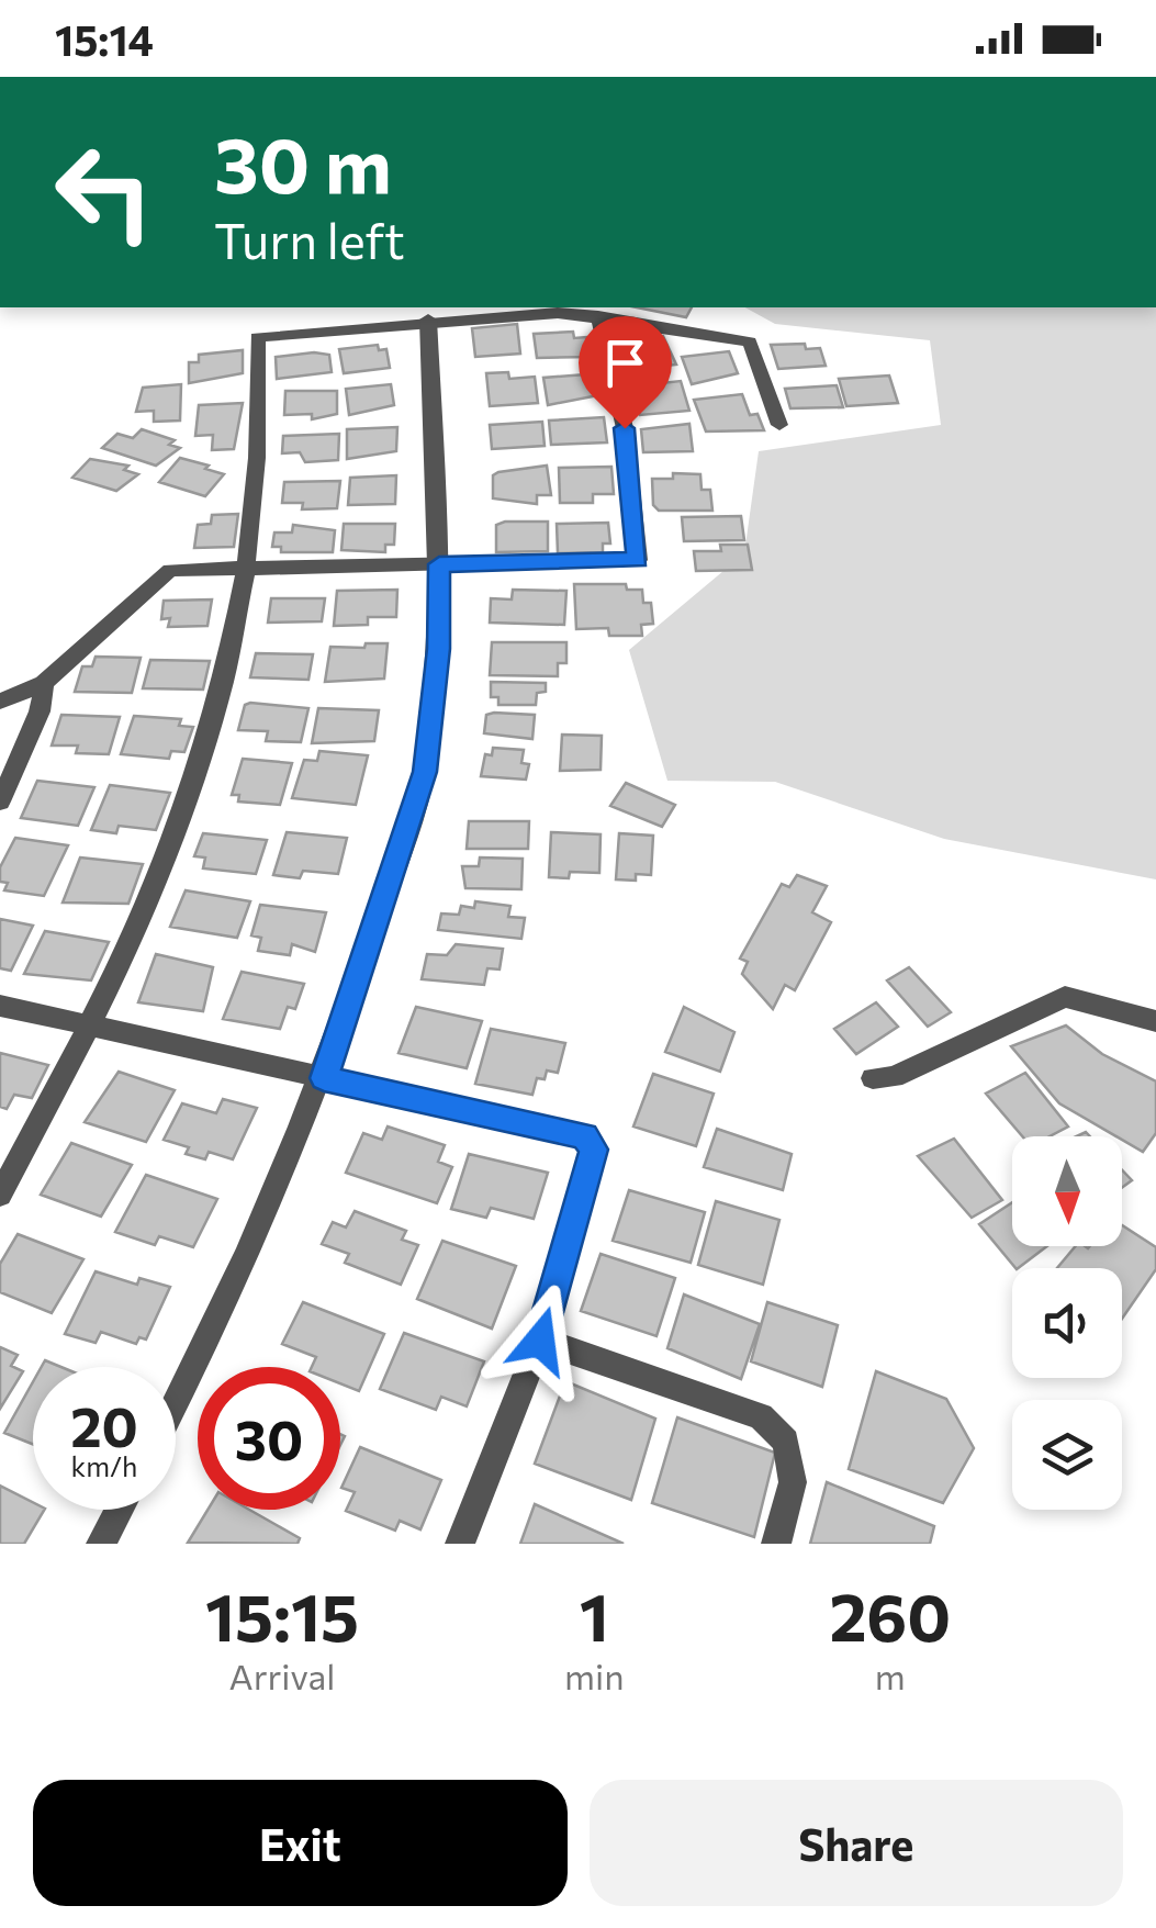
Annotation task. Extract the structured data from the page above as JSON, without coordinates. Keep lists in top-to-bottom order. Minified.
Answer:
{"north":"bottom","page":{"status":"15:14","turn":["30 m","Turn left"],"speed":"20 km/h","limit":"30","eta":["15:15","Arrival","1","min","260","m"],"buttons":["Exit","Share"]}}
